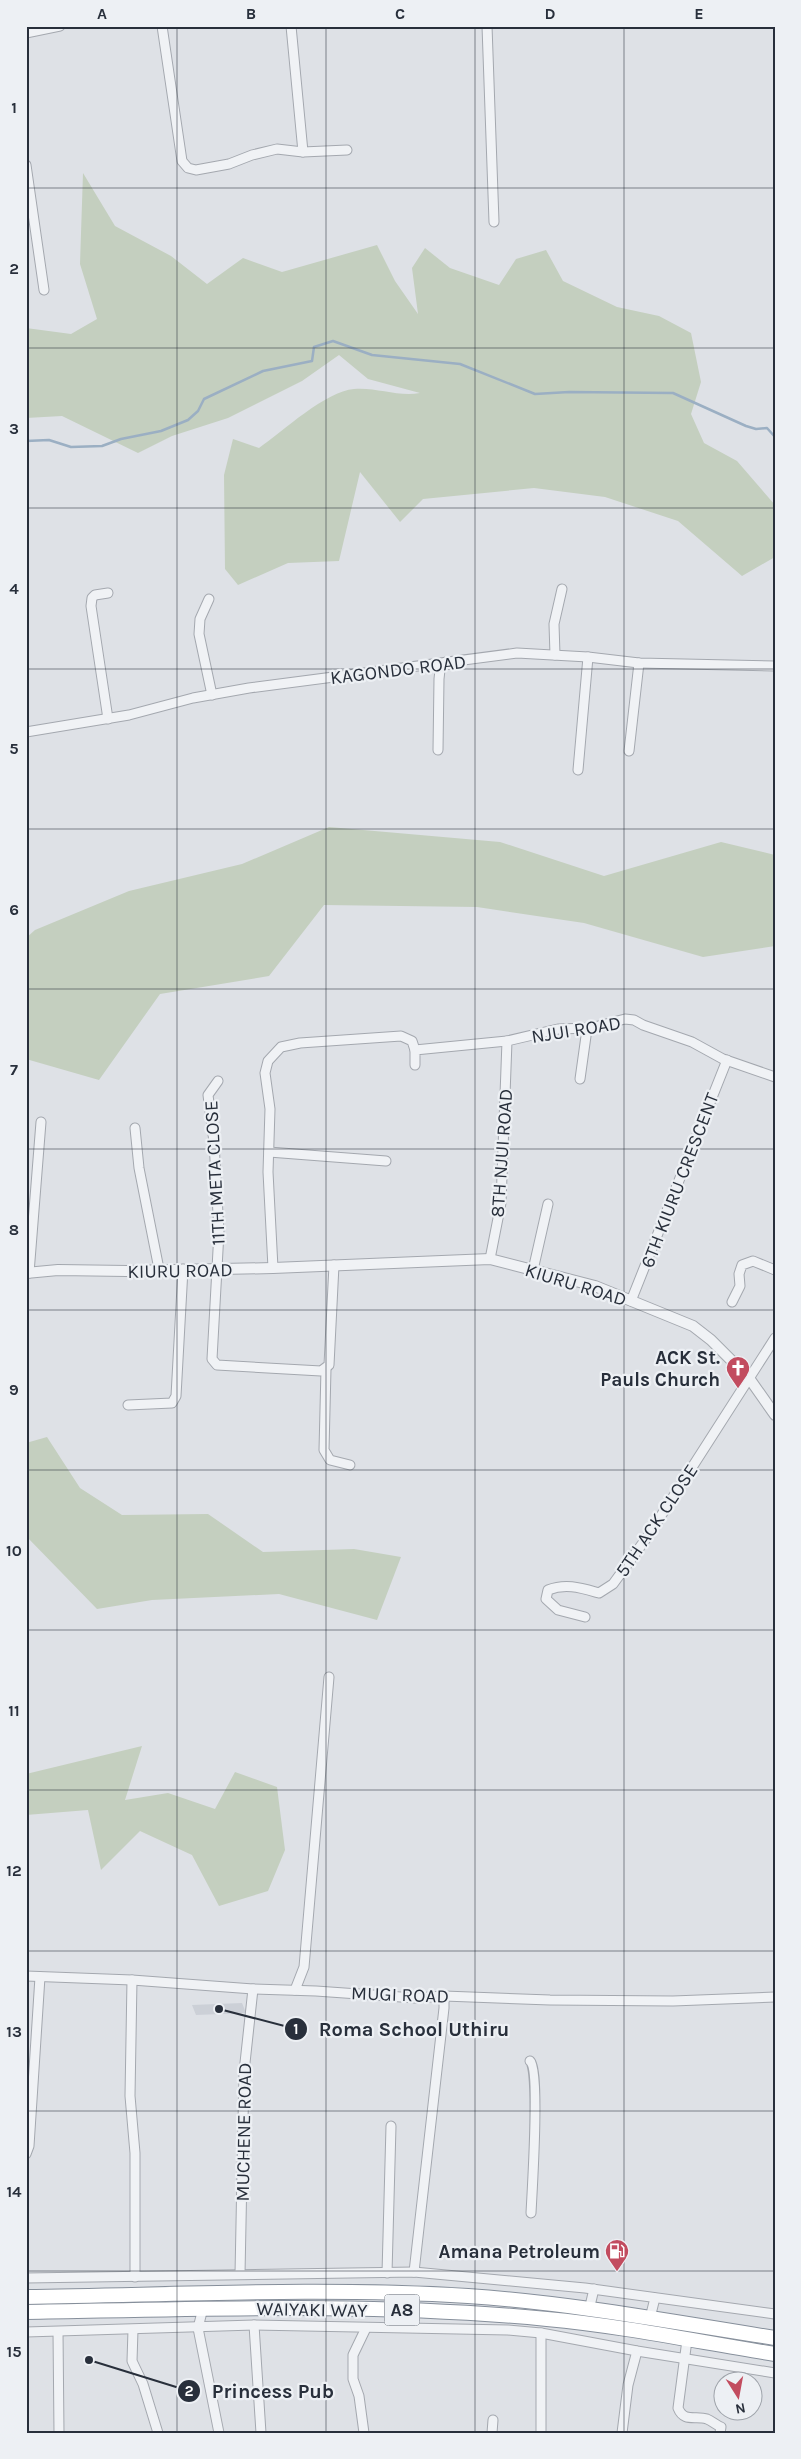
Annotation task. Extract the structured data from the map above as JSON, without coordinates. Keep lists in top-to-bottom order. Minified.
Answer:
{"streets":{"highway":["WAIYAKI WAY","A8"],"street":["KAGONDO ROAD","NJUI ROAD","8TH NJUI ROAD","11TH META CLOSE","6TH KIURU CRESCENT","KIURU ROAD","5TH ACK CLOSE","MUGI ROAD","MUCHENE ROAD"]},"crossings":[["NJUI ROAD","8TH NJUI ROAD"],["NJUI ROAD","6TH KIURU CRESCENT"],["8TH NJUI ROAD","KIURU ROAD"],["11TH META CLOSE","KIURU ROAD"],["6TH KIURU CRESCENT","KIURU ROAD"],["KIURU ROAD","5TH ACK CLOSE"],["MUGI ROAD","MUCHENE ROAD"]],"places":{"church":["ACK St. Pauls Church"],"other":["Roma School Uthiru","Princess Pub"],"fuel station":["Amana Petroleum"]},"north":"bottom","grid":{"columns":["A","B","C","D","E"],"rows":["1","2","3","4","5","6","7","8","9","10","11","12","13","14","15"]}}
